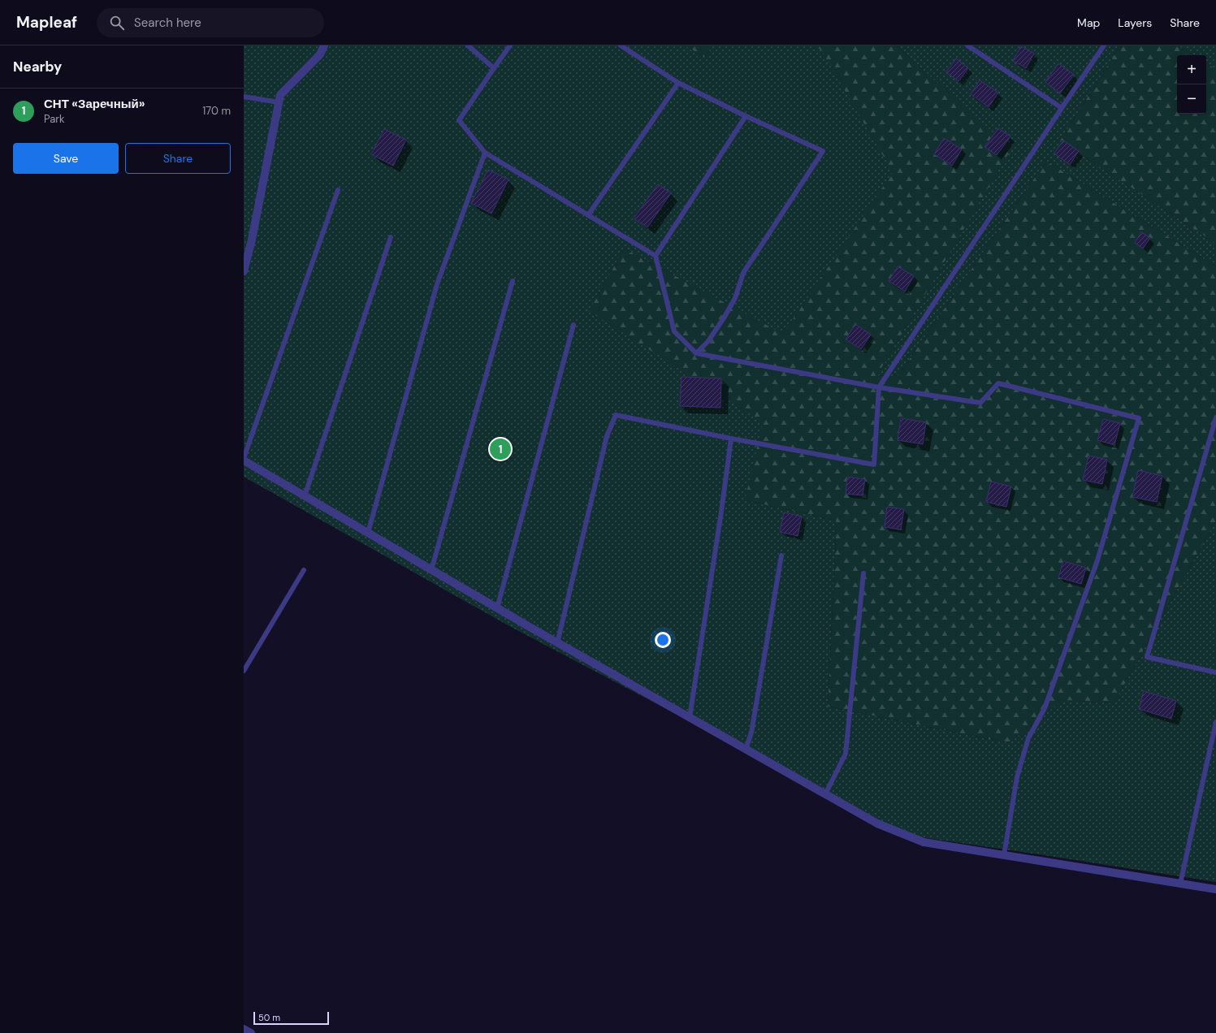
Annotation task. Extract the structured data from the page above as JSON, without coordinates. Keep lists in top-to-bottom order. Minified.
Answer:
{"scale_bar":"50 m","page":{"header":"Mapleaf","search":"Search here","nav":["Map","Layers","Share"],"heading":"Nearby","map_buttons":["+","−"],"list":[{"mark":"1","name":"СНТ «Заречный»","note":"Park","value":"170 m"}],"buttons":["Save","Share"],"pins":"1","scale":"50 m"}}
